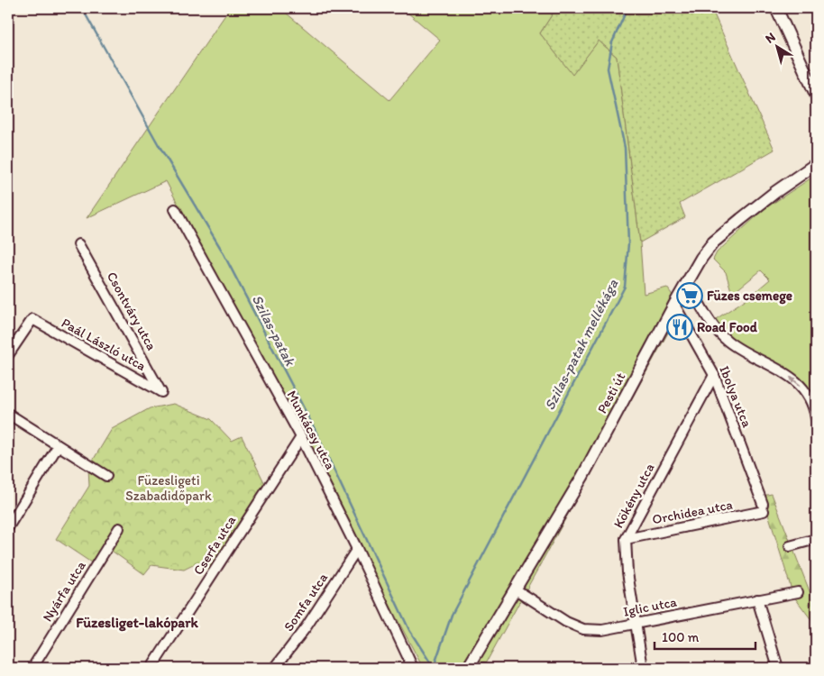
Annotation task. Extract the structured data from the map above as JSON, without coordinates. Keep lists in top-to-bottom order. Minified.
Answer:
{"streets":{"main road":["Pesti út"],"street":["Csontváry utca","Paál László utca","Ibolya utca","Munkácsy utca","Kökény utca","Orchidea utca","Cserfa utca","Nyárfa utca","Somfa utca","Iglic utca"]},"crossings":[["Csontváry utca","Paál László utca"],["Pesti út","Ibolya utca"],["Pesti út","Iglic utca"],["Ibolya utca","Kökény utca"],["Ibolya utca","Orchidea utca"],["Munkácsy utca","Cserfa utca"],["Munkácsy utca","Somfa utca"],["Kökény utca","Orchidea utca"],["Kökény utca","Iglic utca"]],"districts":["Füzesliget-lakópark"],"water":["Szilas-patak","Szilas-patak mellékága"],"parks":["Füzesligeti Szabadidőpark"],"places":{"supermarket":["Füzes csemege"],"restaurant":["Road Food"]},"scale_bar":"100 m","north":"top left"}
